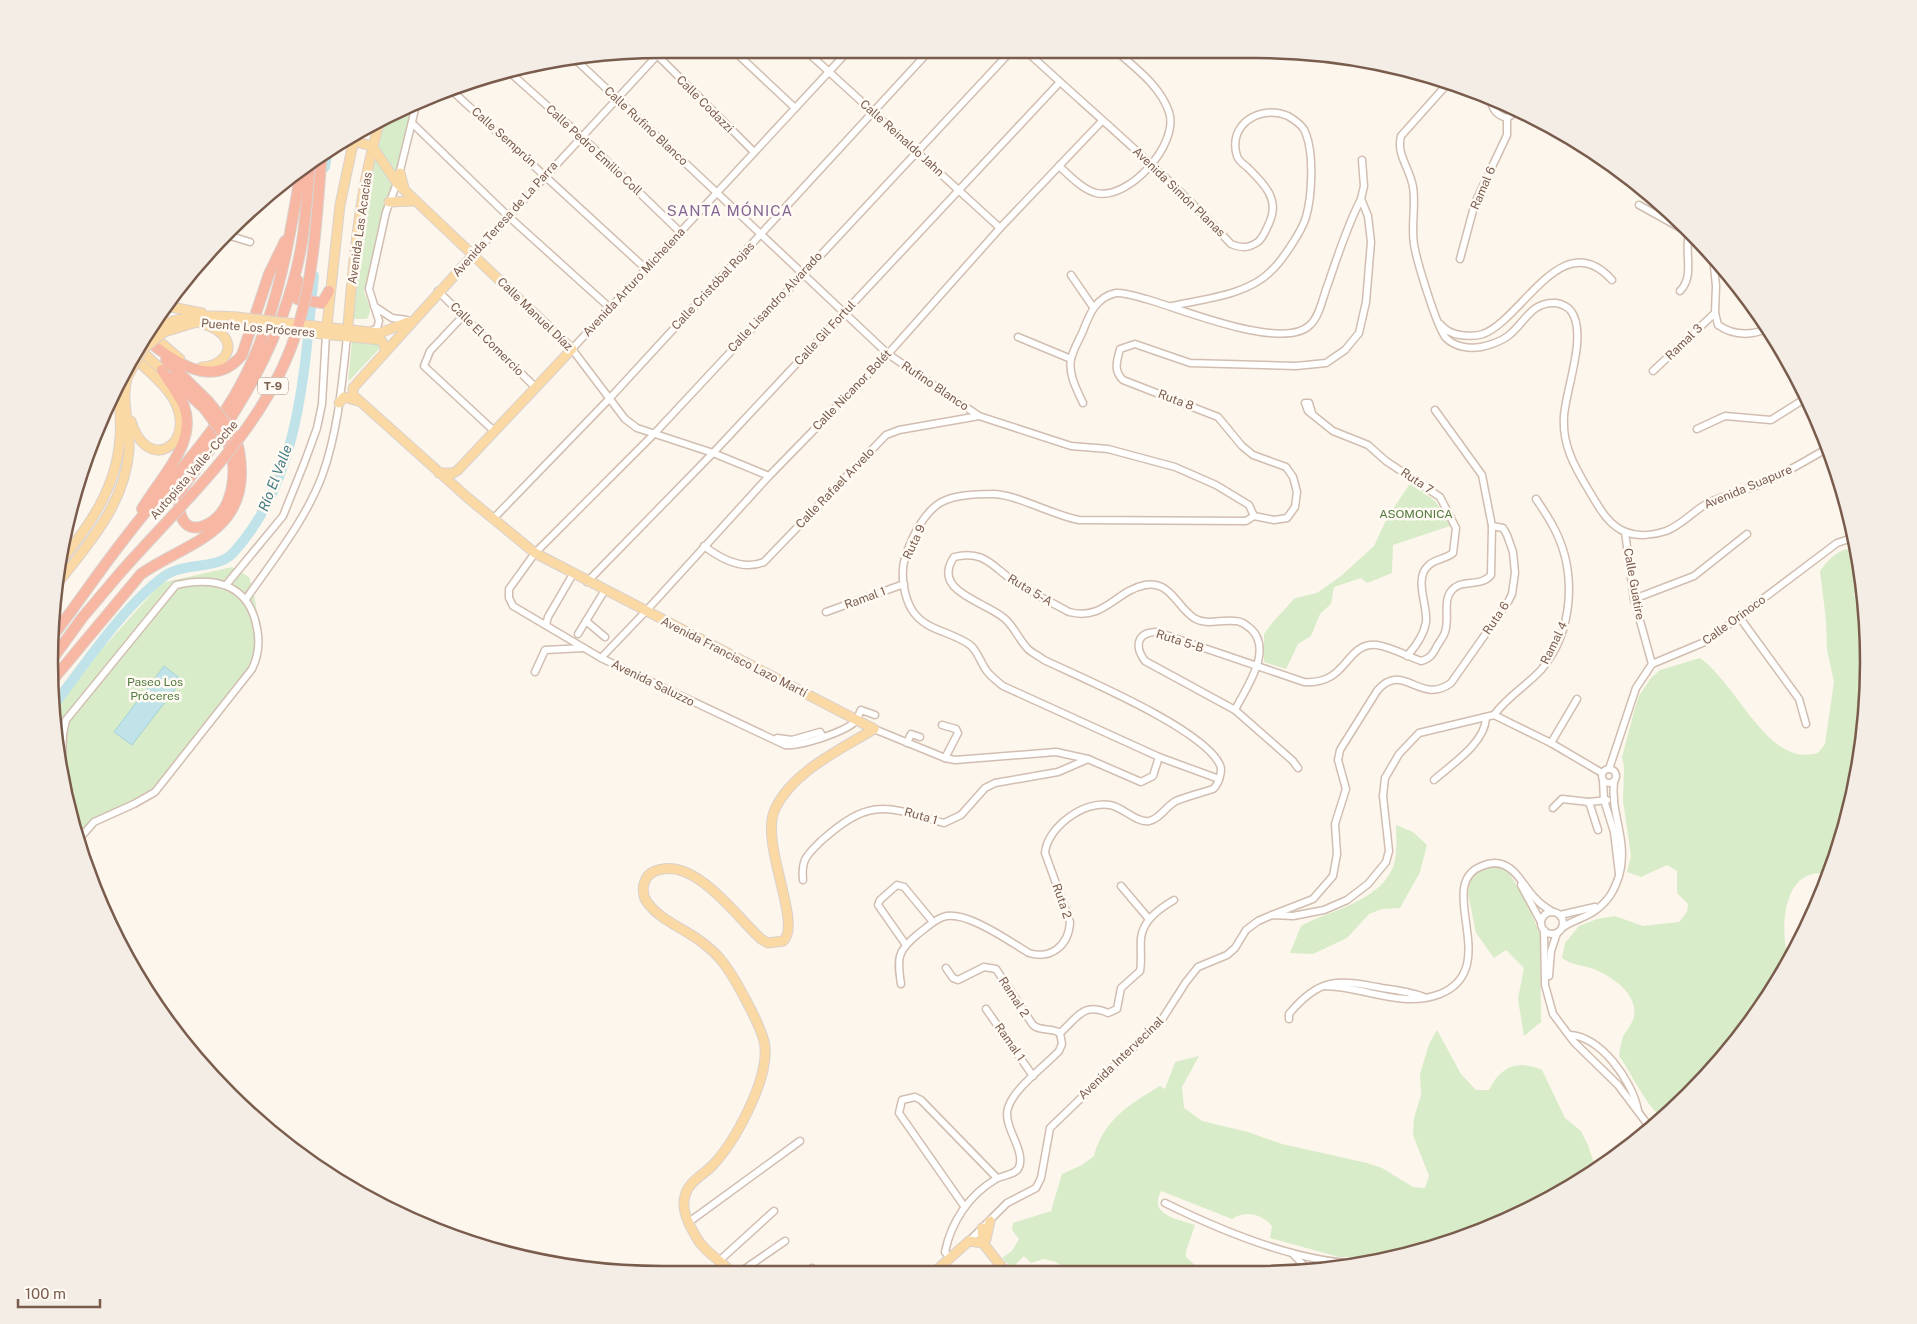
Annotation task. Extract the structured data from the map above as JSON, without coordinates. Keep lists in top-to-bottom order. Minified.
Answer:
{"streets":{"highway":["T-9","Autopista Valle - Coche"],"main road":["Avenida Teresa de La Parra","Avenida Las Acacias","Avenida Arturo Michelena","Calle Manuel Díaz","Puente Los Próceres","Avenida Francisco Lazo Martí","Avenida Intervecinal"],"street":["Calle Codazzi","Calle Rufino Blanco","Calle Semprún","Calle Reinaldo Jahn","Calle Pedro Emilio Coll","Ramal 6","Avenida Simón Planas","Calle Cristóbal Rojas","Calle Lisandro Alvarado","Calle Gil Fortul","Calle El Comercio","Ramal 3","Rufino Blanco","Calle Nicanor Bolét","Ruta 8","Ruta 7","Avenida Suapure","Calle Rafael Arvelo","Ruta 9","Calle Guatire","Ruta 5-A","Ramal 1","Ruta 6","Calle Orinoco","Ruta 5-B","Ramal 4","Avenida Saluzzo","Ruta 1","Ruta 2","Ramal 2"]},"crossings":[["Calle Codazzi","Avenida Arturo Michelena"],["Calle Rufino Blanco","Avenida Teresa de La Parra"],["Calle Rufino Blanco","Avenida Arturo Michelena"],["Calle Rufino Blanco","Rufino Blanco"],["Calle Semprún","Avenida Teresa de La Parra"],["Calle Semprún","Avenida Arturo Michelena"],["Calle Reinaldo Jahn","Avenida Arturo Michelena"],["Calle Reinaldo Jahn","Calle Cristóbal Rojas"],["Calle Reinaldo Jahn","Calle Lisandro Alvarado"],["Calle Reinaldo Jahn","Calle Gil Fortul"],["Calle Reinaldo Jahn","Calle Nicanor Bolét"],["Calle Pedro Emilio Coll","Avenida Teresa de La Parra"],["Calle Pedro Emilio Coll","Avenida Arturo Michelena"],["Avenida Simón Planas","Calle Gil Fortul"],["Avenida Simón Planas","Calle Nicanor Bolét"],["Avenida Teresa de La Parra","Calle Manuel Díaz"],["Avenida Teresa de La Parra","Calle El Comercio"],["Avenida Teresa de La Parra","Avenida Francisco Lazo Martí"],["Avenida Las Acacias","Calle Manuel Díaz"],["Avenida Las Acacias","Puente Los Próceres"],["Avenida Arturo Michelena","Calle Manuel Díaz"],["Avenida Arturo Michelena","Calle El Comercio"],["Avenida Arturo Michelena","Rufino Blanco"],["Calle Cristóbal Rojas","Calle Manuel Díaz"],["Calle Cristóbal Rojas","Rufino Blanco"],["Calle Cristóbal Rojas","Avenida Francisco Lazo Martí"],["Calle Lisandro Alvarado","Calle Manuel Díaz"],["Calle Lisandro Alvarado","Rufino Blanco"],["Calle Lisandro Alvarado","Avenida Francisco Lazo Martí"],["Calle Lisandro Alvarado","Avenida Saluzzo"],["Calle Manuel Díaz","Calle Gil Fortul"],["Calle Manuel Díaz","Calle Nicanor Bolét"],["Calle Gil Fortul","Rufino Blanco"],["Calle Gil Fortul","Avenida Francisco Lazo Martí"],["T-9","Autopista Valle - Coche"],["Rufino Blanco","Calle Nicanor Bolét"],["Rufino Blanco","Calle Rafael Arvelo"],["Calle Nicanor Bolét","Calle Rafael Arvelo"],["Calle Nicanor Bolét","Avenida Francisco Lazo Martí"],["Calle Nicanor Bolét","Avenida Saluzzo"],["Ruta 8","Ruta 9"],["Avenida Suapure","Calle Guatire"],["Ruta 9","Ruta 5-A"],["Ruta 9","Ramal 1"],["Ruta 9","Avenida Francisco Lazo Martí"],["Ruta 9","Ruta 2"],["Calle Guatire","Calle Orinoco"],["Ruta 5-A","Ruta 5-B"],["Ruta 5-A","Ruta 2"],["Ruta 6","Avenida Intervecinal"],["Avenida Francisco Lazo Martí","Avenida Saluzzo"],["Avenida Francisco Lazo Martí","Ruta 1"]],"districts":["SANTA MÓNICA"],"water":["Río El Valle"],"parks":["ASOMONICA","Paseo Los Próceres"],"scale_bar":"100 m"}
